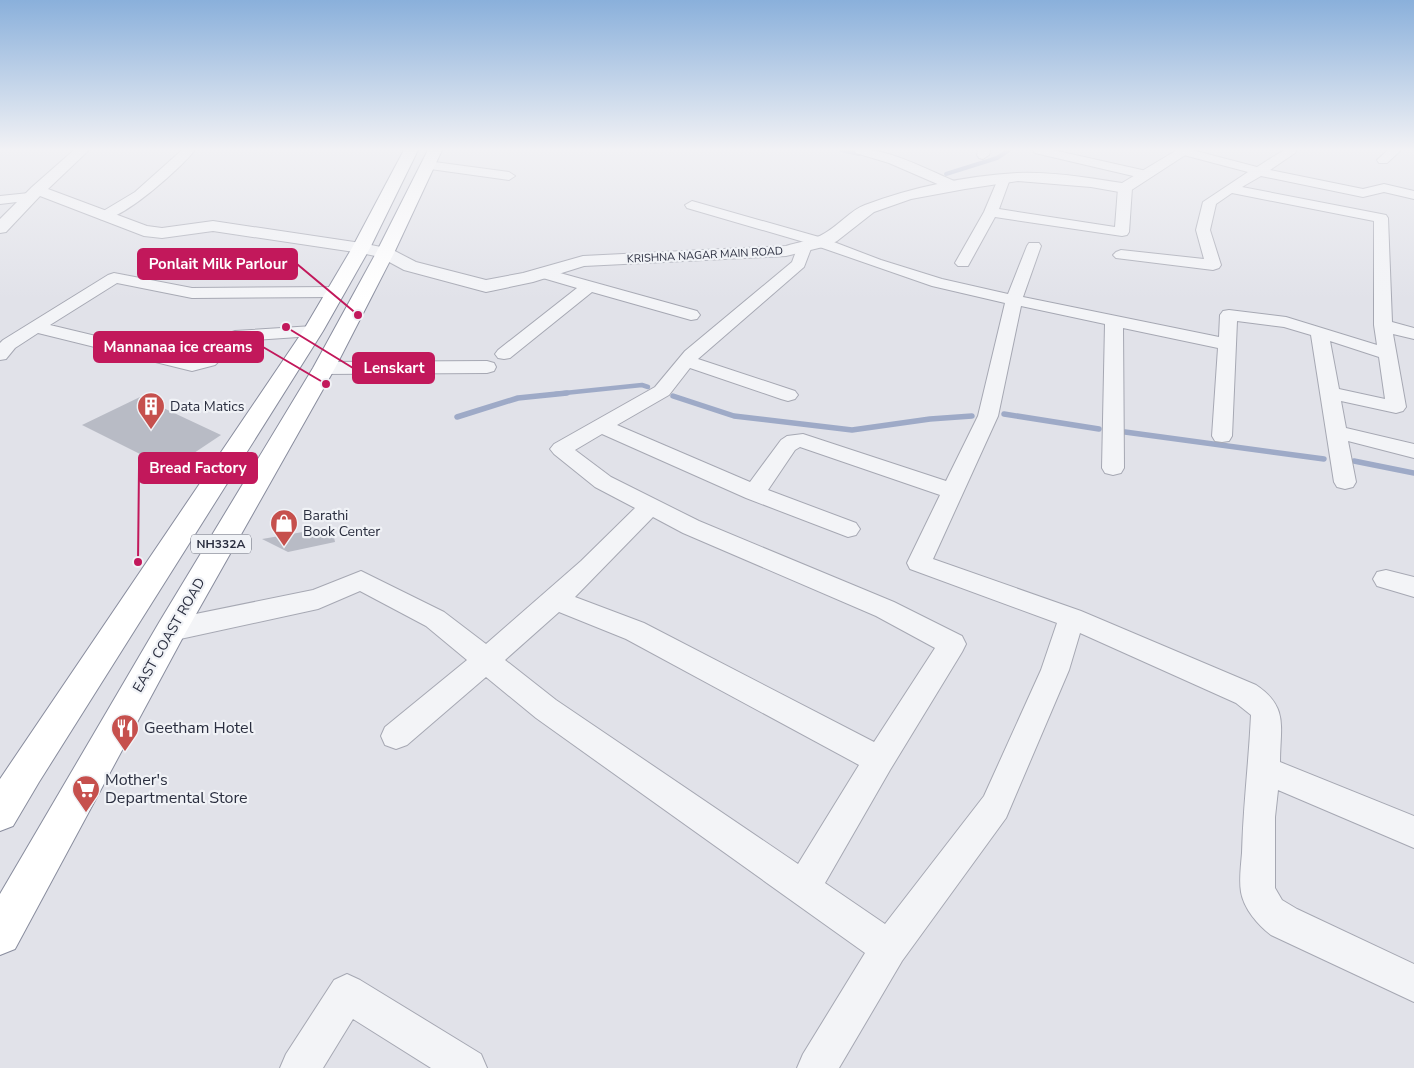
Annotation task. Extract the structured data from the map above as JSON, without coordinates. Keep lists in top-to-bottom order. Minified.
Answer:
{"streets":{"highway":["NH332A","EAST COAST ROAD"],"street":["KRISHNA NAGAR MAIN ROAD"]},"crossings":[["KRISHNA NAGAR MAIN ROAD","EAST COAST ROAD"]],"places":{"other":["Ponlait Milk Parlour","Lenskart","Mannanaa ice creams","Bread Factory"],"building":["Data Matics"],"shop":["Barathi Book Center"],"restaurant":["Geetham Hotel"],"supermarket":["Mother's Departmental Store"]}}
